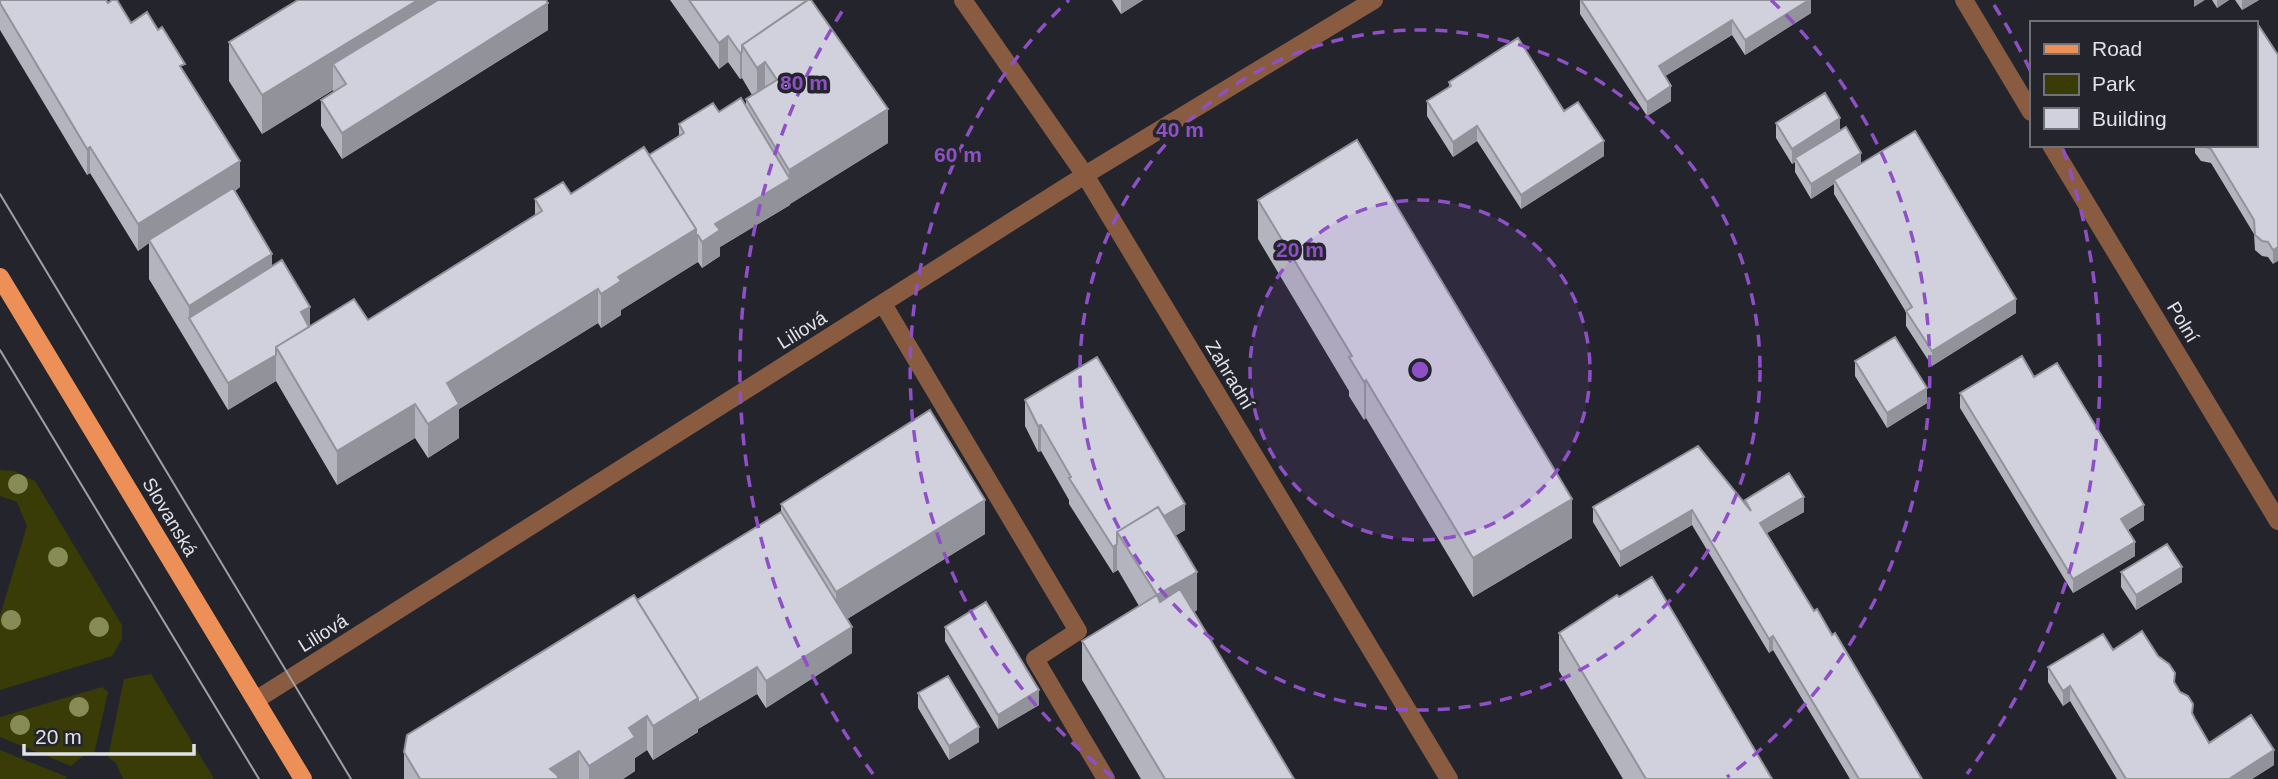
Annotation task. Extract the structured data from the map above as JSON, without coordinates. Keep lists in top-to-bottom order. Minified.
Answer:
{"streets":{"main road":["Slovanská"],"street":["Polní","Liliová","Zahradní"]},"crossings":[["Liliová","Zahradní"],["Liliová","Slovanská"]],"legend":["Road","Park","Building"],"scale_bar":"20 m","rings":["80 m","40 m","60 m","20 m"]}
